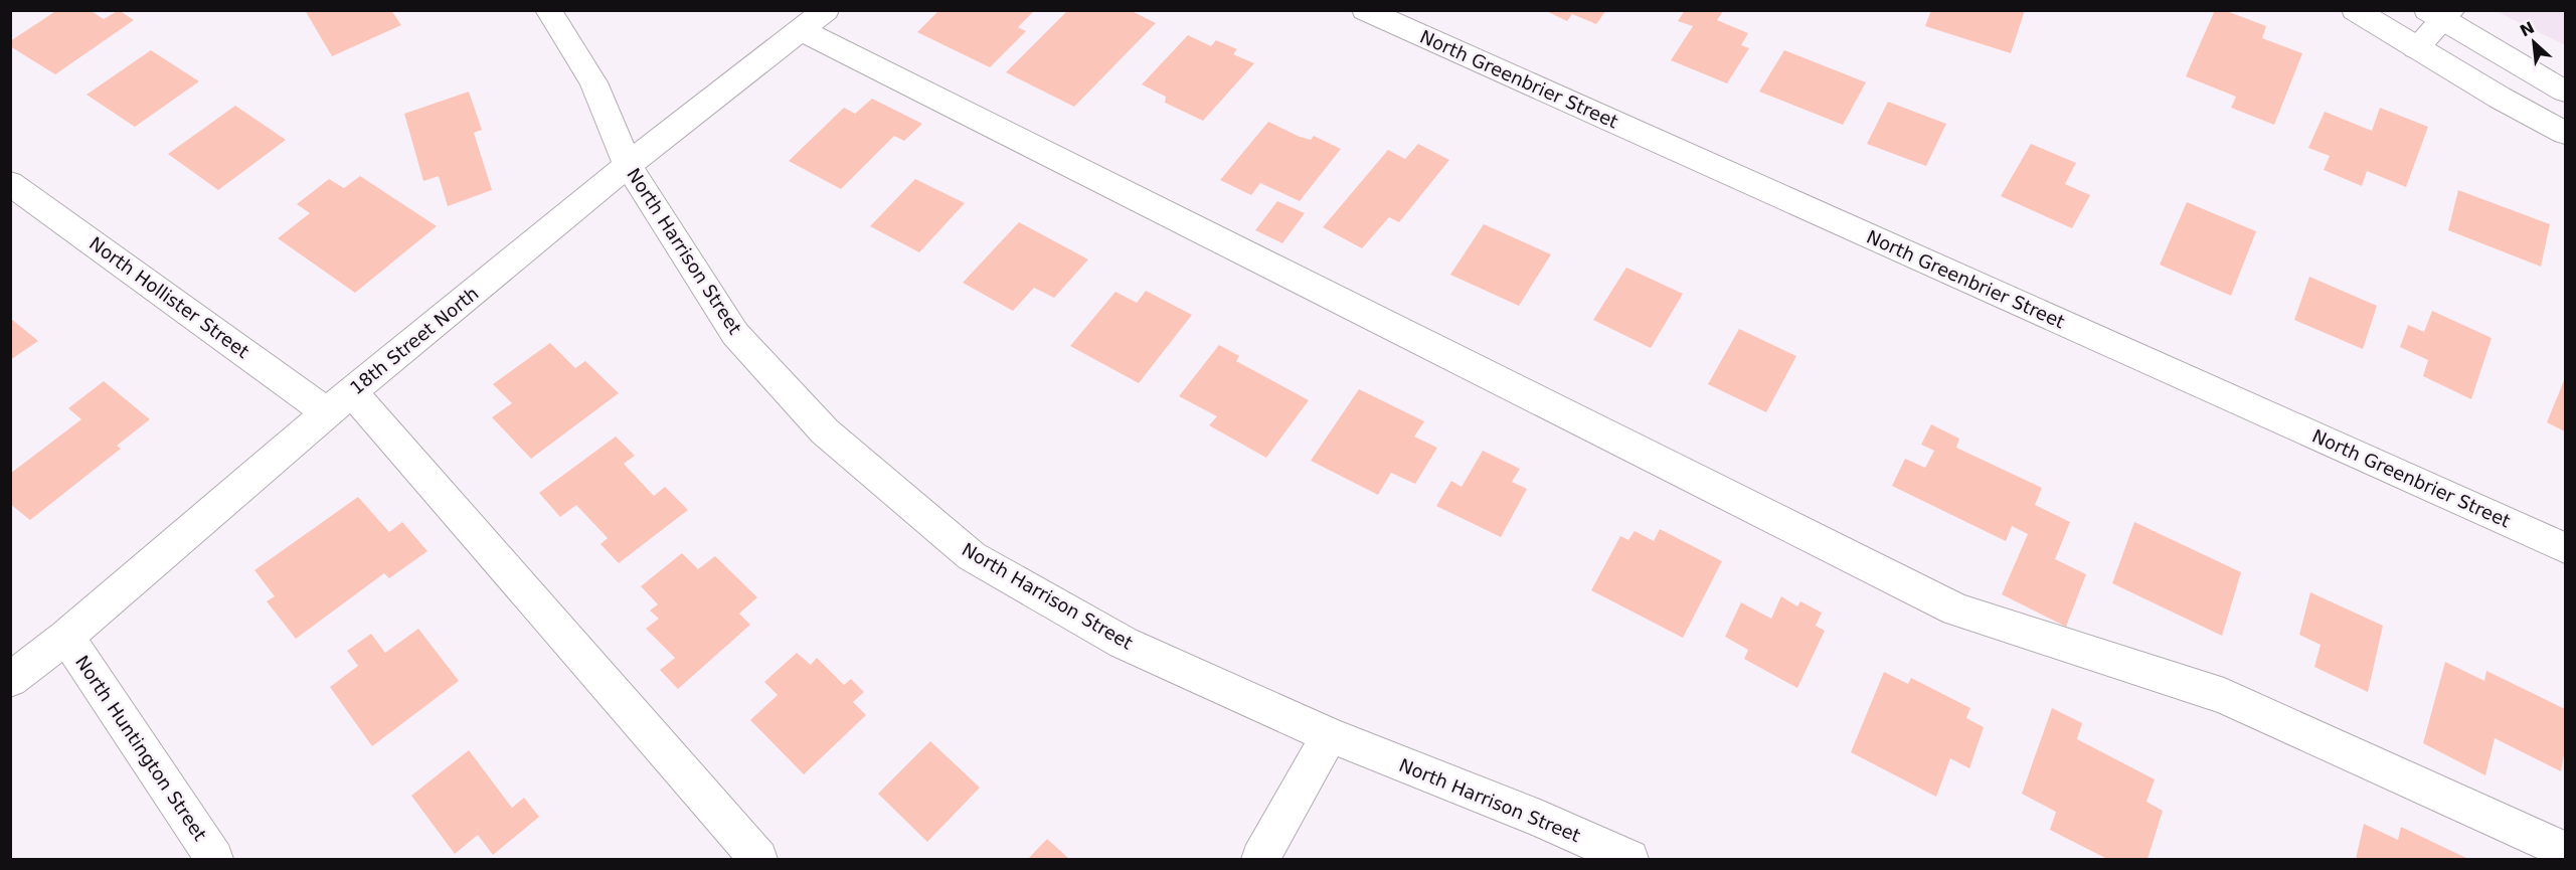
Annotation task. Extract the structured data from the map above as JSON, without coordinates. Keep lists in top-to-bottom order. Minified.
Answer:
{"streets":{"street":["North Greenbrier Street","North Harrison Street","North Hollister Street","18th Street North","North Huntington Street"]},"crossings":[["North Harrison Street","18th Street North"],["North Hollister Street","18th Street North"],["18th Street North","North Huntington Street"]],"north":"top left"}
